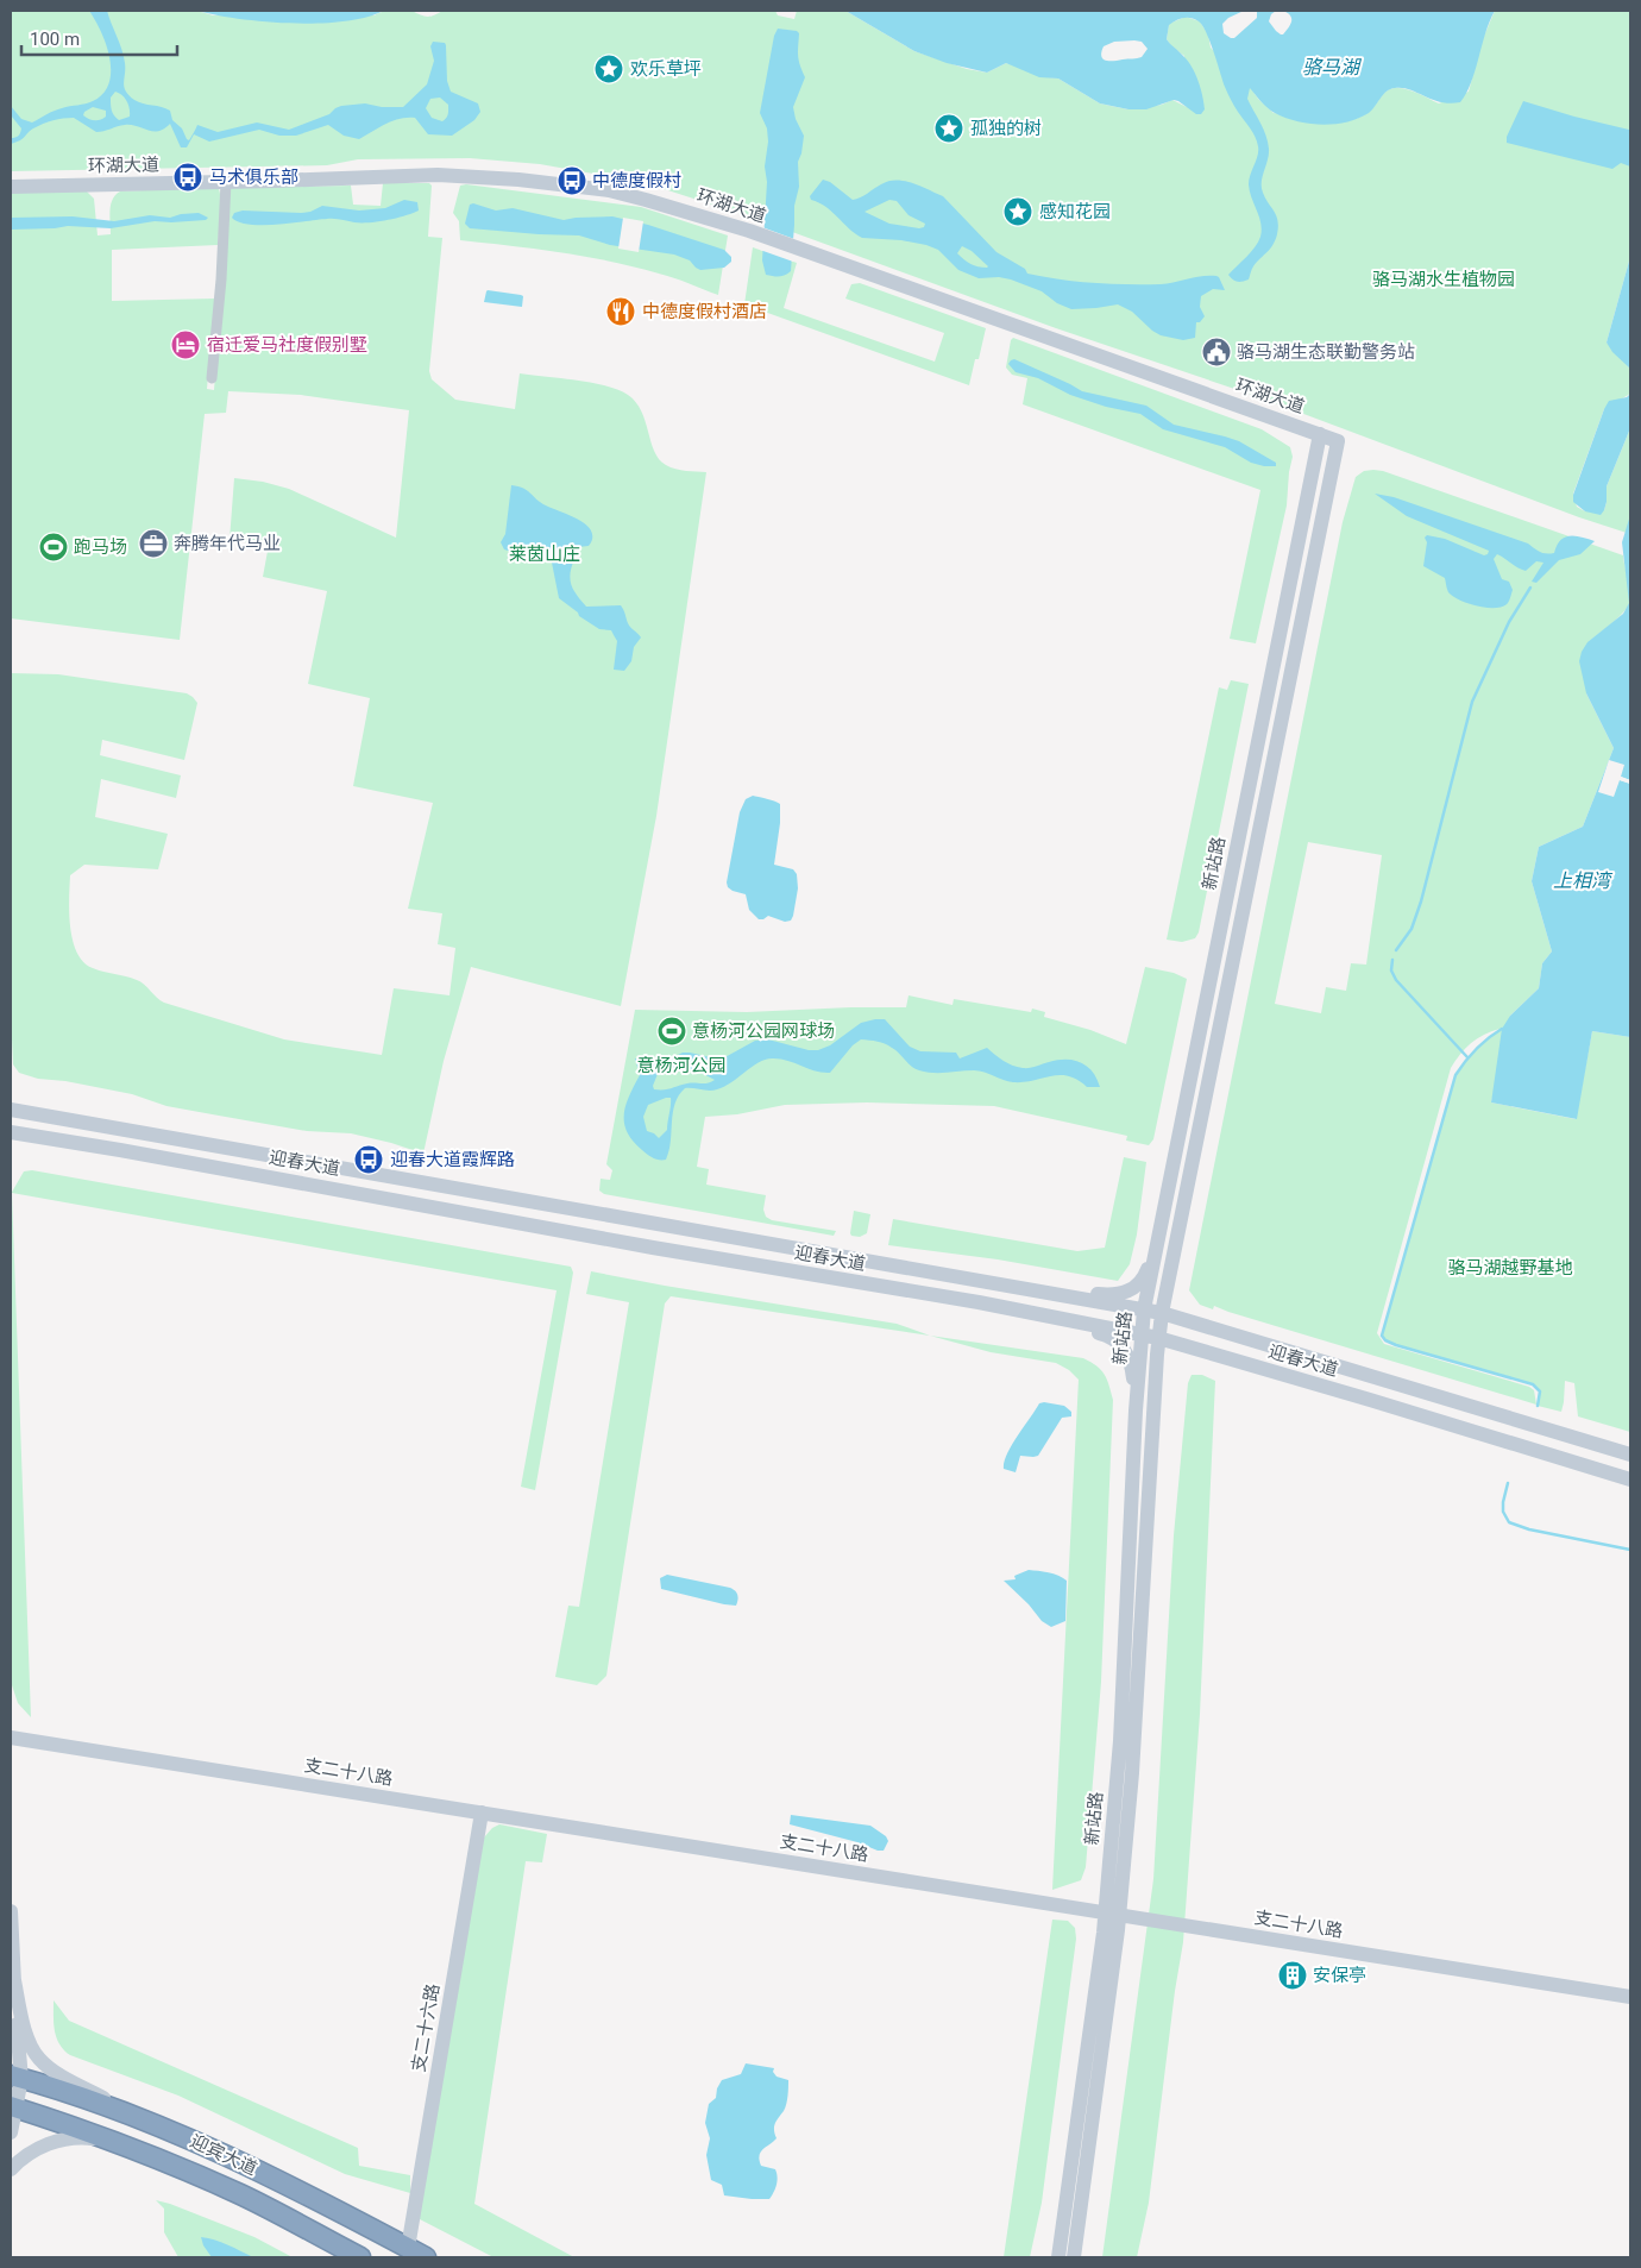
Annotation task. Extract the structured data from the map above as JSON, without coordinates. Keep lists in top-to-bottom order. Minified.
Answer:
{"streets":{"highway":["迎宾大道"],"street":["环湖大道","新站路","迎春大道","支二十八路","支二十六路"]},"crossings":[["环湖大道","新站路"],["新站路","迎春大道"],["新站路","支二十八路"],["支二十八路","支二十六路"],["支二十六路","迎宾大道"]],"water":["骆马湖","上相湾"],"parks":["骆马湖水生植物园","莱茵山庄","意杨河公园","骆马湖越野基地"],"places":{"place":["欢乐草坪","孤独的树","感知花园"],"bus stop":["马术俱乐部","中德度假村","迎春大道霞辉路"],"restaurant":["中德度假村酒店"],"hotel":["宿迁爱马社度假别墅"],"public building":["骆马湖生态联勤警务站"],"office":["奔腾年代马业"],"sports":["跑马场","意杨河公园网球场"],"building":["安保亭"]},"scale_bar":"100 m"}
